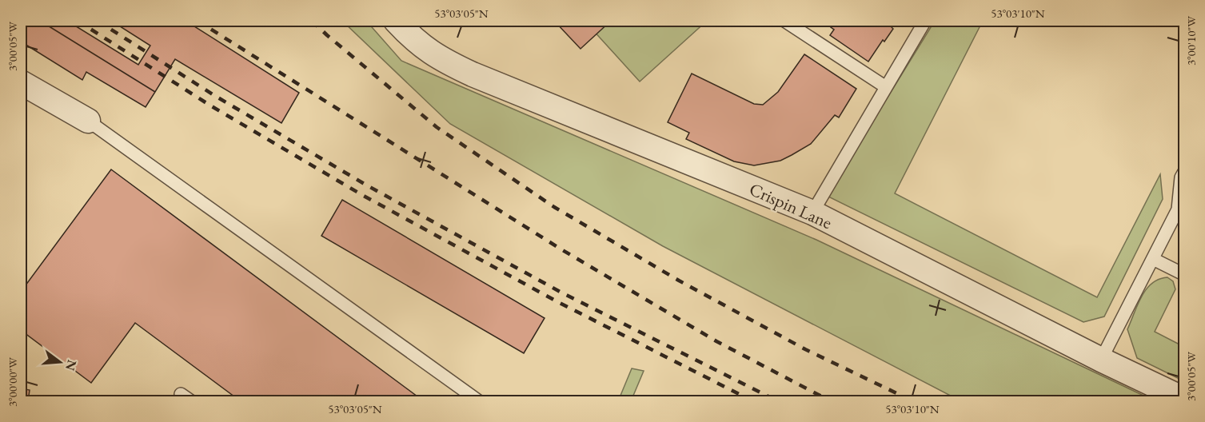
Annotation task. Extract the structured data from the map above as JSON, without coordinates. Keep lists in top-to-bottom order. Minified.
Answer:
{"streets":{"street":["Crispin Lane"]},"north":"right","coordinates":["53°03'05\"N","53°03'10\"N","3°00'10\"W","3°00'05\"W","3°00'00\"W"]}
